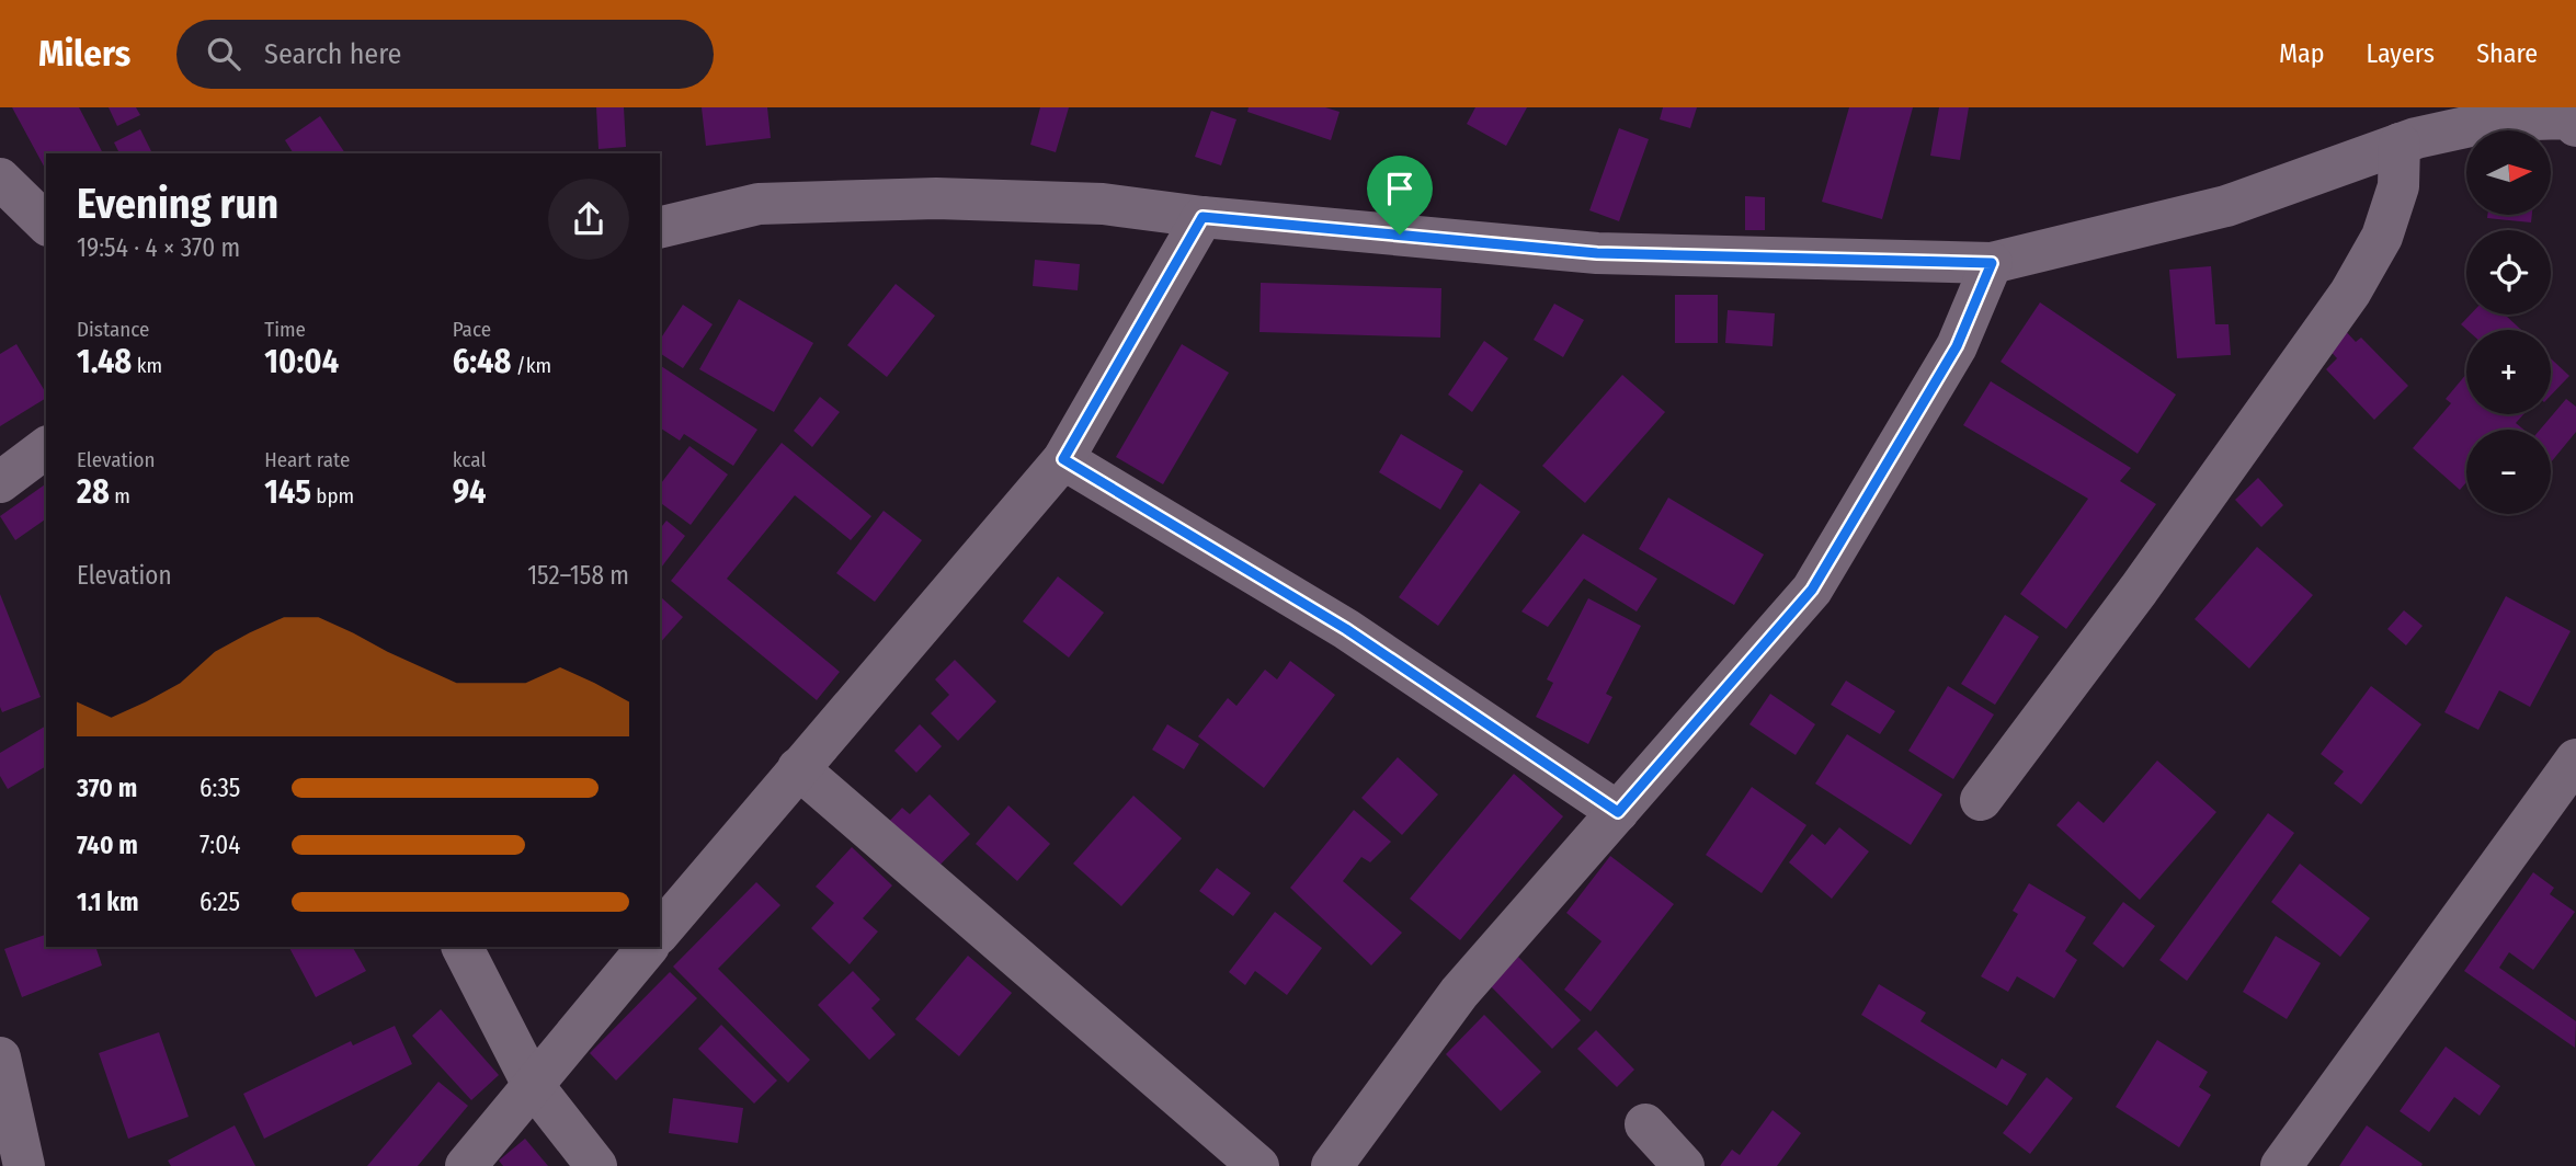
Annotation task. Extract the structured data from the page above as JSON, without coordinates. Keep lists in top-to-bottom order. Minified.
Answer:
{"north":"right","page":{"header":"Milers","search":"Search here","nav":["Map","Layers","Share"],"map_buttons":["+","−"],"heading":["Evening run","19:54 · 4 × 370 m"],"stats":[["Distance","1.48 km"],["Time","10:04"],["Pace","6:48 /km"],["Elevation","28 m"],["Heart rate","145 bpm"],["kcal","94"]],"chart":["Elevation","152–158 m"],"list":[{"name":"370 m","note":"6:35"},{"name":"740 m","note":"7:04"},{"name":"1.1 km","note":"6:25"}]}}
